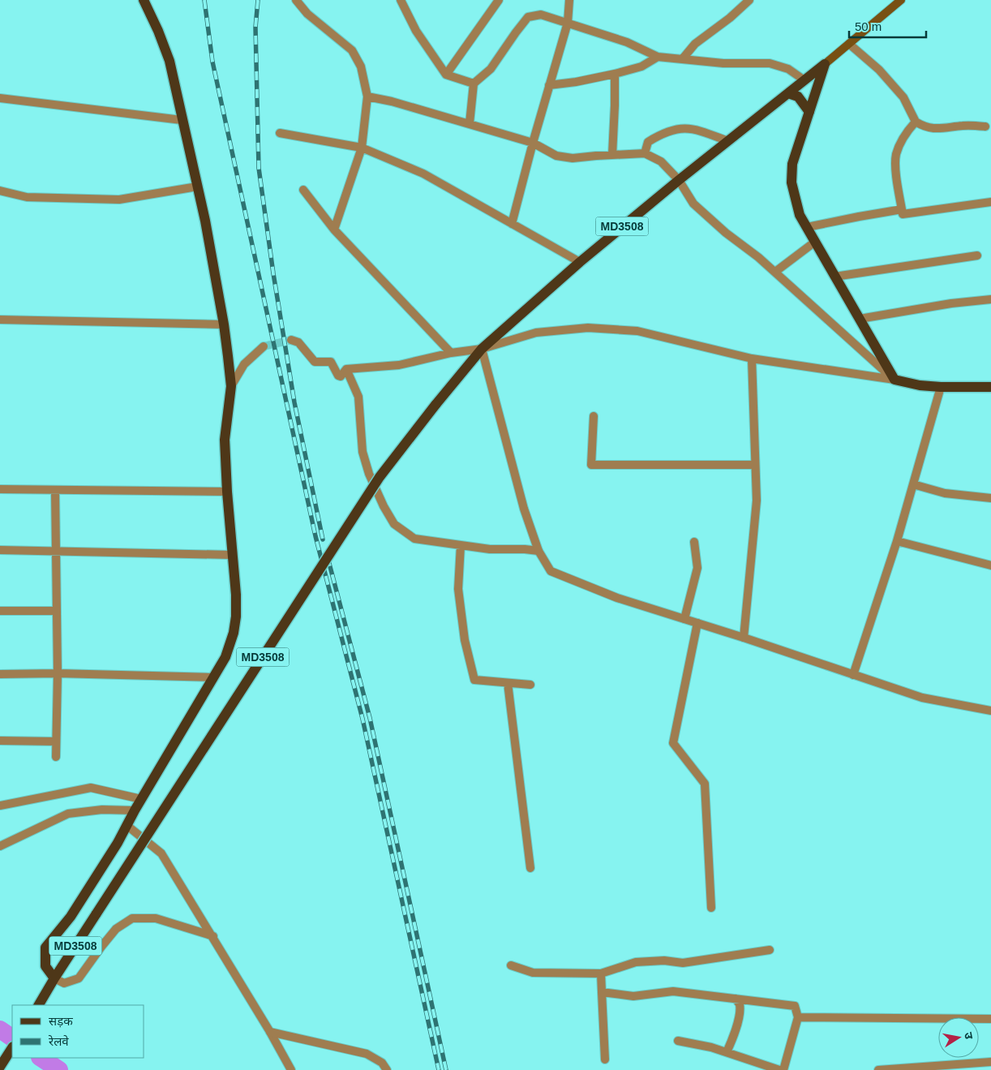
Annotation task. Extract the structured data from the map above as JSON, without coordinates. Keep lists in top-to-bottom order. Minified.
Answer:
{"streets":{"main road":["MD3508"]},"legend":["सड़क","रेलवे"],"scale_bar":"50 m","north":"right"}
